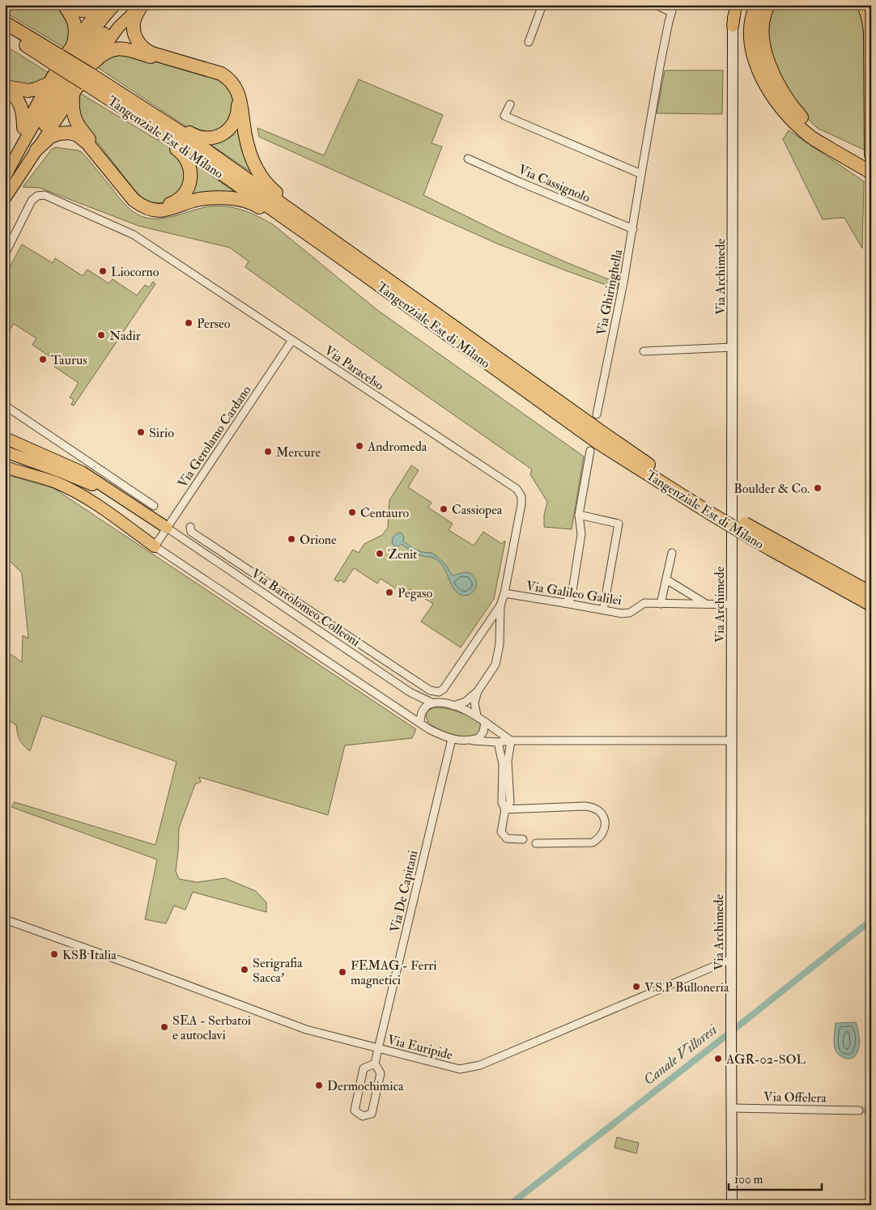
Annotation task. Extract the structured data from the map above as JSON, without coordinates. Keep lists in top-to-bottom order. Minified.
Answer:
{"streets":{"highway":["Tangenziale Est di Milano"],"street":["Via Cassignolo","Via Archimede","Via Ghiringhella","Via Paracelso","Via Gerolamo Cardano","Via Galileo Galilei","Via Bartolomeo Colleoni","Via De Capitani","Via Euripide","Via Offelera"]},"crossings":[["Via Cassignolo","Via Ghiringhella"],["Via Archimede","Via Galileo Galilei"],["Via Archimede","Via Euripide"],["Via Archimede","Via Offelera"],["Via Paracelso","Via Gerolamo Cardano"],["Via Paracelso","Via Galileo Galilei"],["Via Paracelso","Via Bartolomeo Colleoni"],["Via Gerolamo Cardano","Via Bartolomeo Colleoni"],["Via De Capitani","Via Euripide"]],"water":["Canale Villoresi"],"places":["Liocorno","Perseo","Nadir","Taurus","Sirio","Andromeda","Mercure","Boulder & Co.","Cassiopea","Centauro","Orione","Zenit","Pegaso","KSB Italia","Serigrafia Sacca'","FEMAG - Ferri magnetici","V.S.P Bulloneria","SEA - Serbatoi e autoclavi","AGR-02-SOL","Dermochimica"],"scale_bar":"100 m"}
